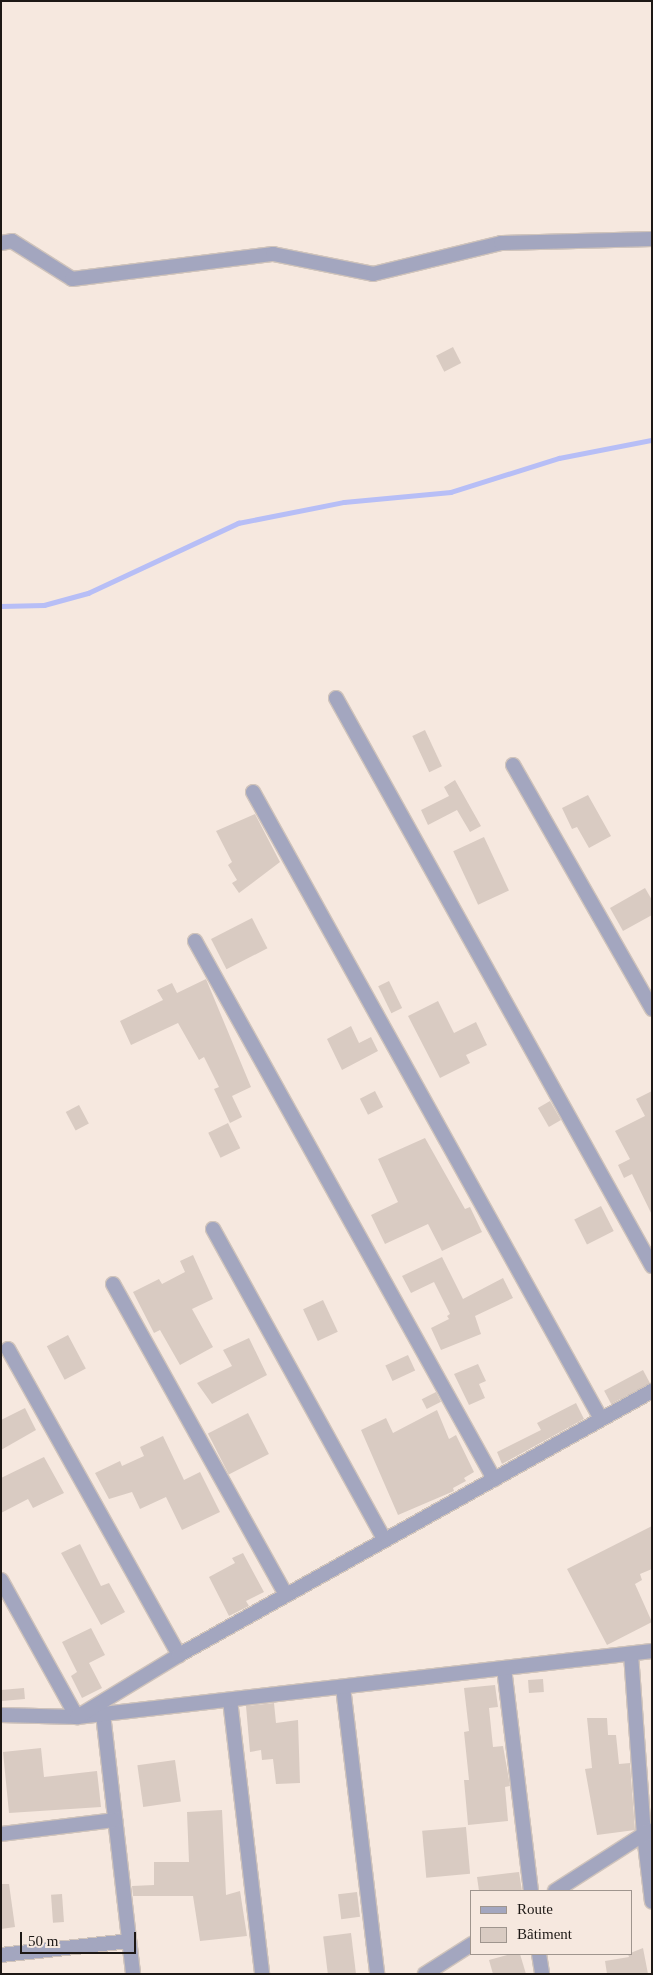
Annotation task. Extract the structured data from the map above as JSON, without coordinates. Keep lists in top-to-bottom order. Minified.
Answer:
{"legend":["Route","Bâtiment"],"scale_bar":"50 m"}
